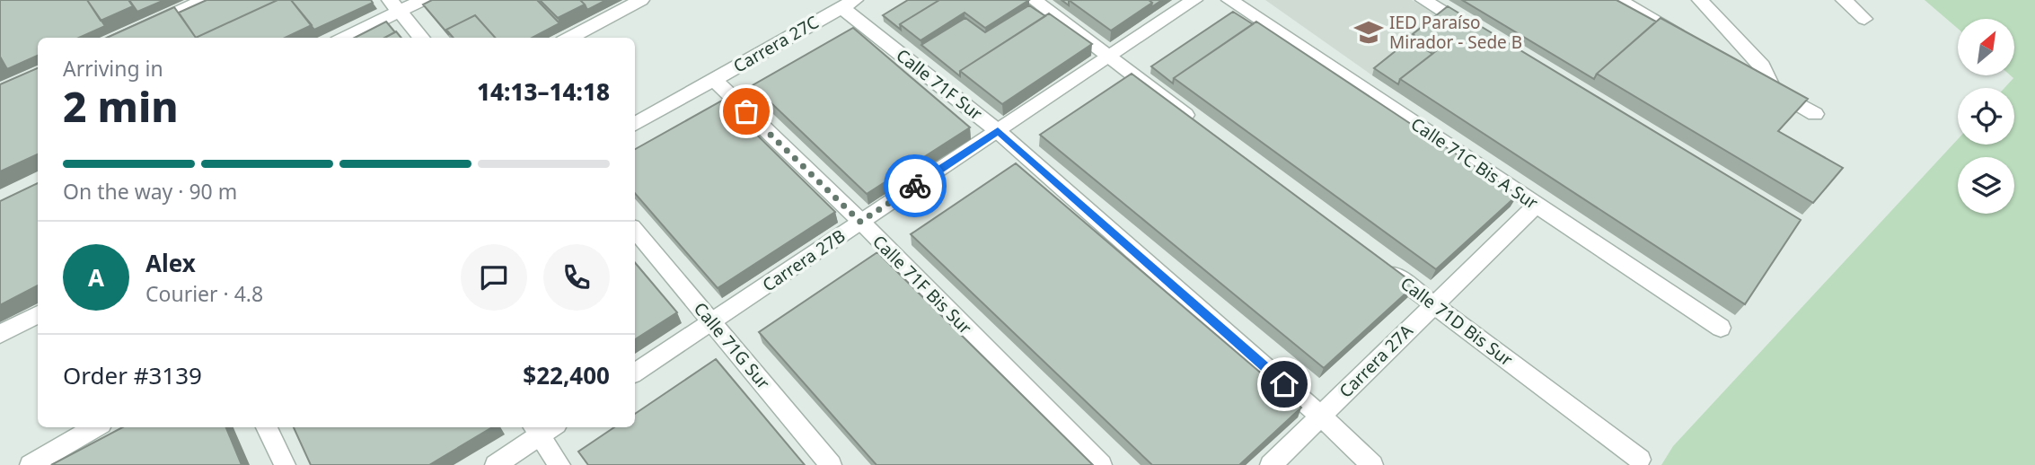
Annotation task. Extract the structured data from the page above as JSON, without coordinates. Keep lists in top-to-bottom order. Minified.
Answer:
{"streets":{"street":["Carrera 27C","Calle 71F Sur","Calle 71C Bis A Sur","Carrera 27B","Calle 71F Bis Sur","Calle 71D Bis Sur","Calle 71G Sur","Carrera 27A"]},"crossings":[["Carrera 27C","Calle 71F Sur"],["Carrera 27C","Calle 71F Bis Sur"],["Calle 71F Sur","Carrera 27B"],["Calle 71F Sur","Carrera 27A"],["Calle 71C Bis A Sur","Carrera 27A"],["Carrera 27B","Calle 71F Bis Sur"],["Carrera 27B","Calle 71G Sur"],["Calle 71D Bis Sur","Carrera 27A"]],"places":{"school or university":["IED Paraíso Mirador - Sede B"]},"north":"top right","page":{"heading":["2 min","Arriving in","14:13–14:18"],"panel":["Alex","Courier · 4.8","Order #3139","$22,400"],"bar":"On the way · 90 m","round":"A"}}
